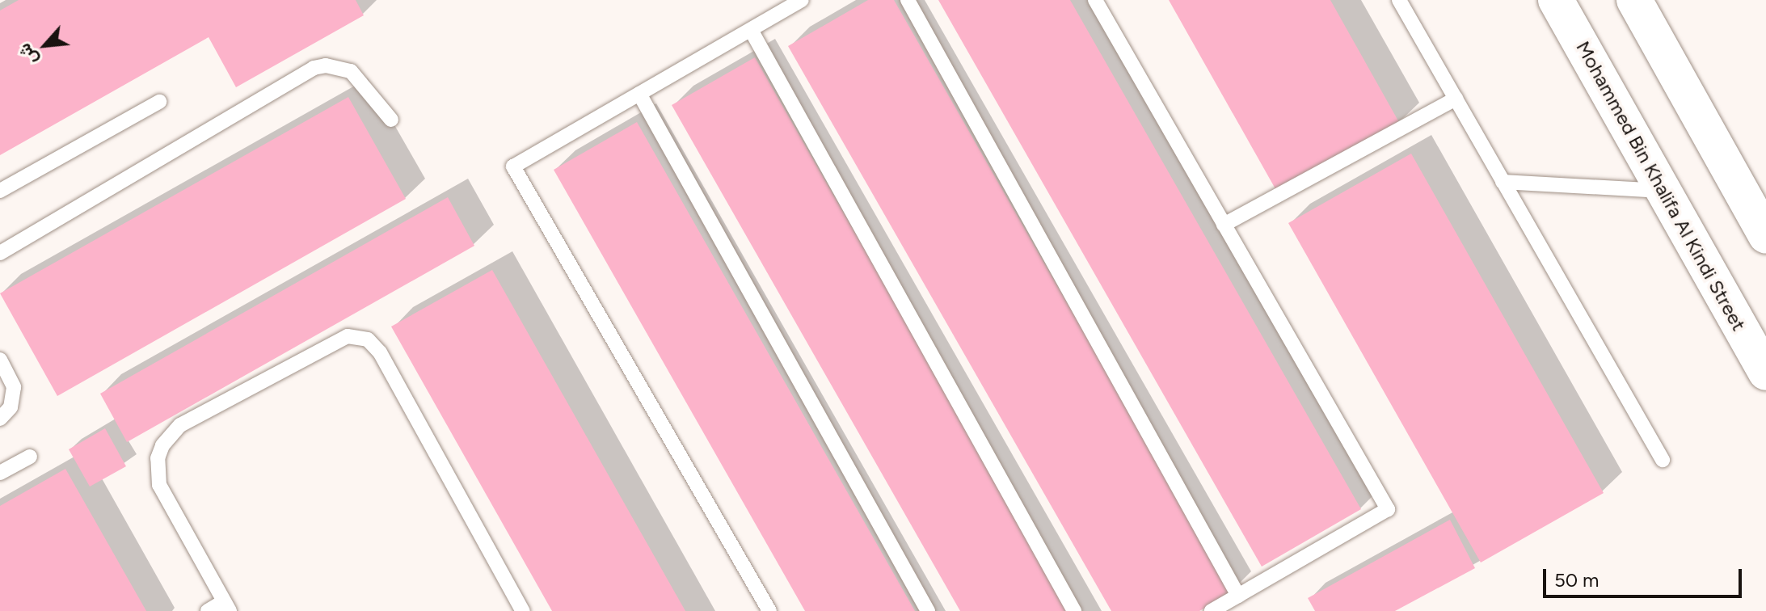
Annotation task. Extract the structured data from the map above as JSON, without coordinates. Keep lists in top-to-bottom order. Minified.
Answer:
{"streets":{"main road":["Mohammed Bin Khalifa Al Kindi Street"]},"scale_bar":"50 m","north":"bottom left"}
